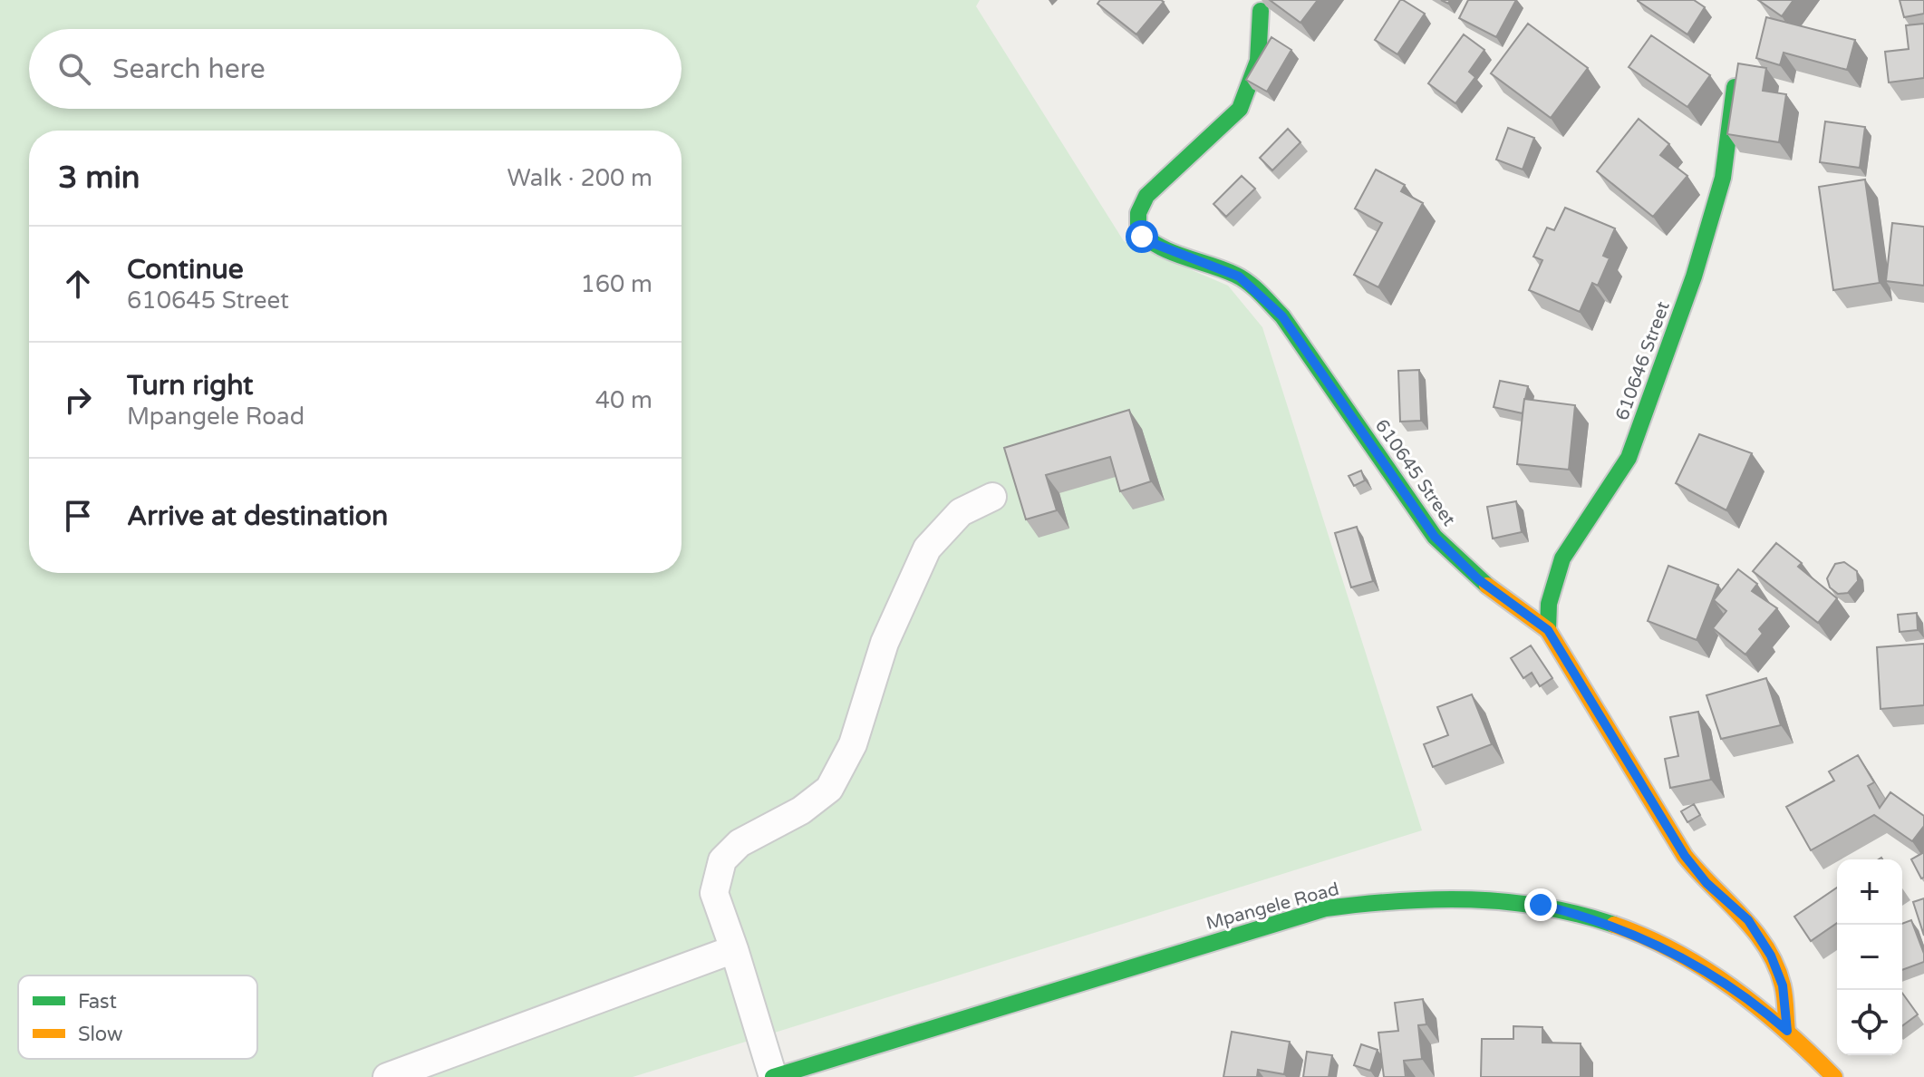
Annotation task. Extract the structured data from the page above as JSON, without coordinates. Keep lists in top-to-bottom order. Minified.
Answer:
{"streets":{"street":["610646 Street","610645 Street","Mpangele Road"]},"crossings":[["610646 Street","610645 Street"],["610645 Street","Mpangele Road"]],"legend":["Fast","Slow"],"page":{"search":"Search here","heading":["3 min","Walk · 200 m"],"list":[["Continue","610645 Street","160 m"],["Turn right","Mpangele Road","40 m"],"Arrive at destination"],"map_buttons":["+","−"]}}
